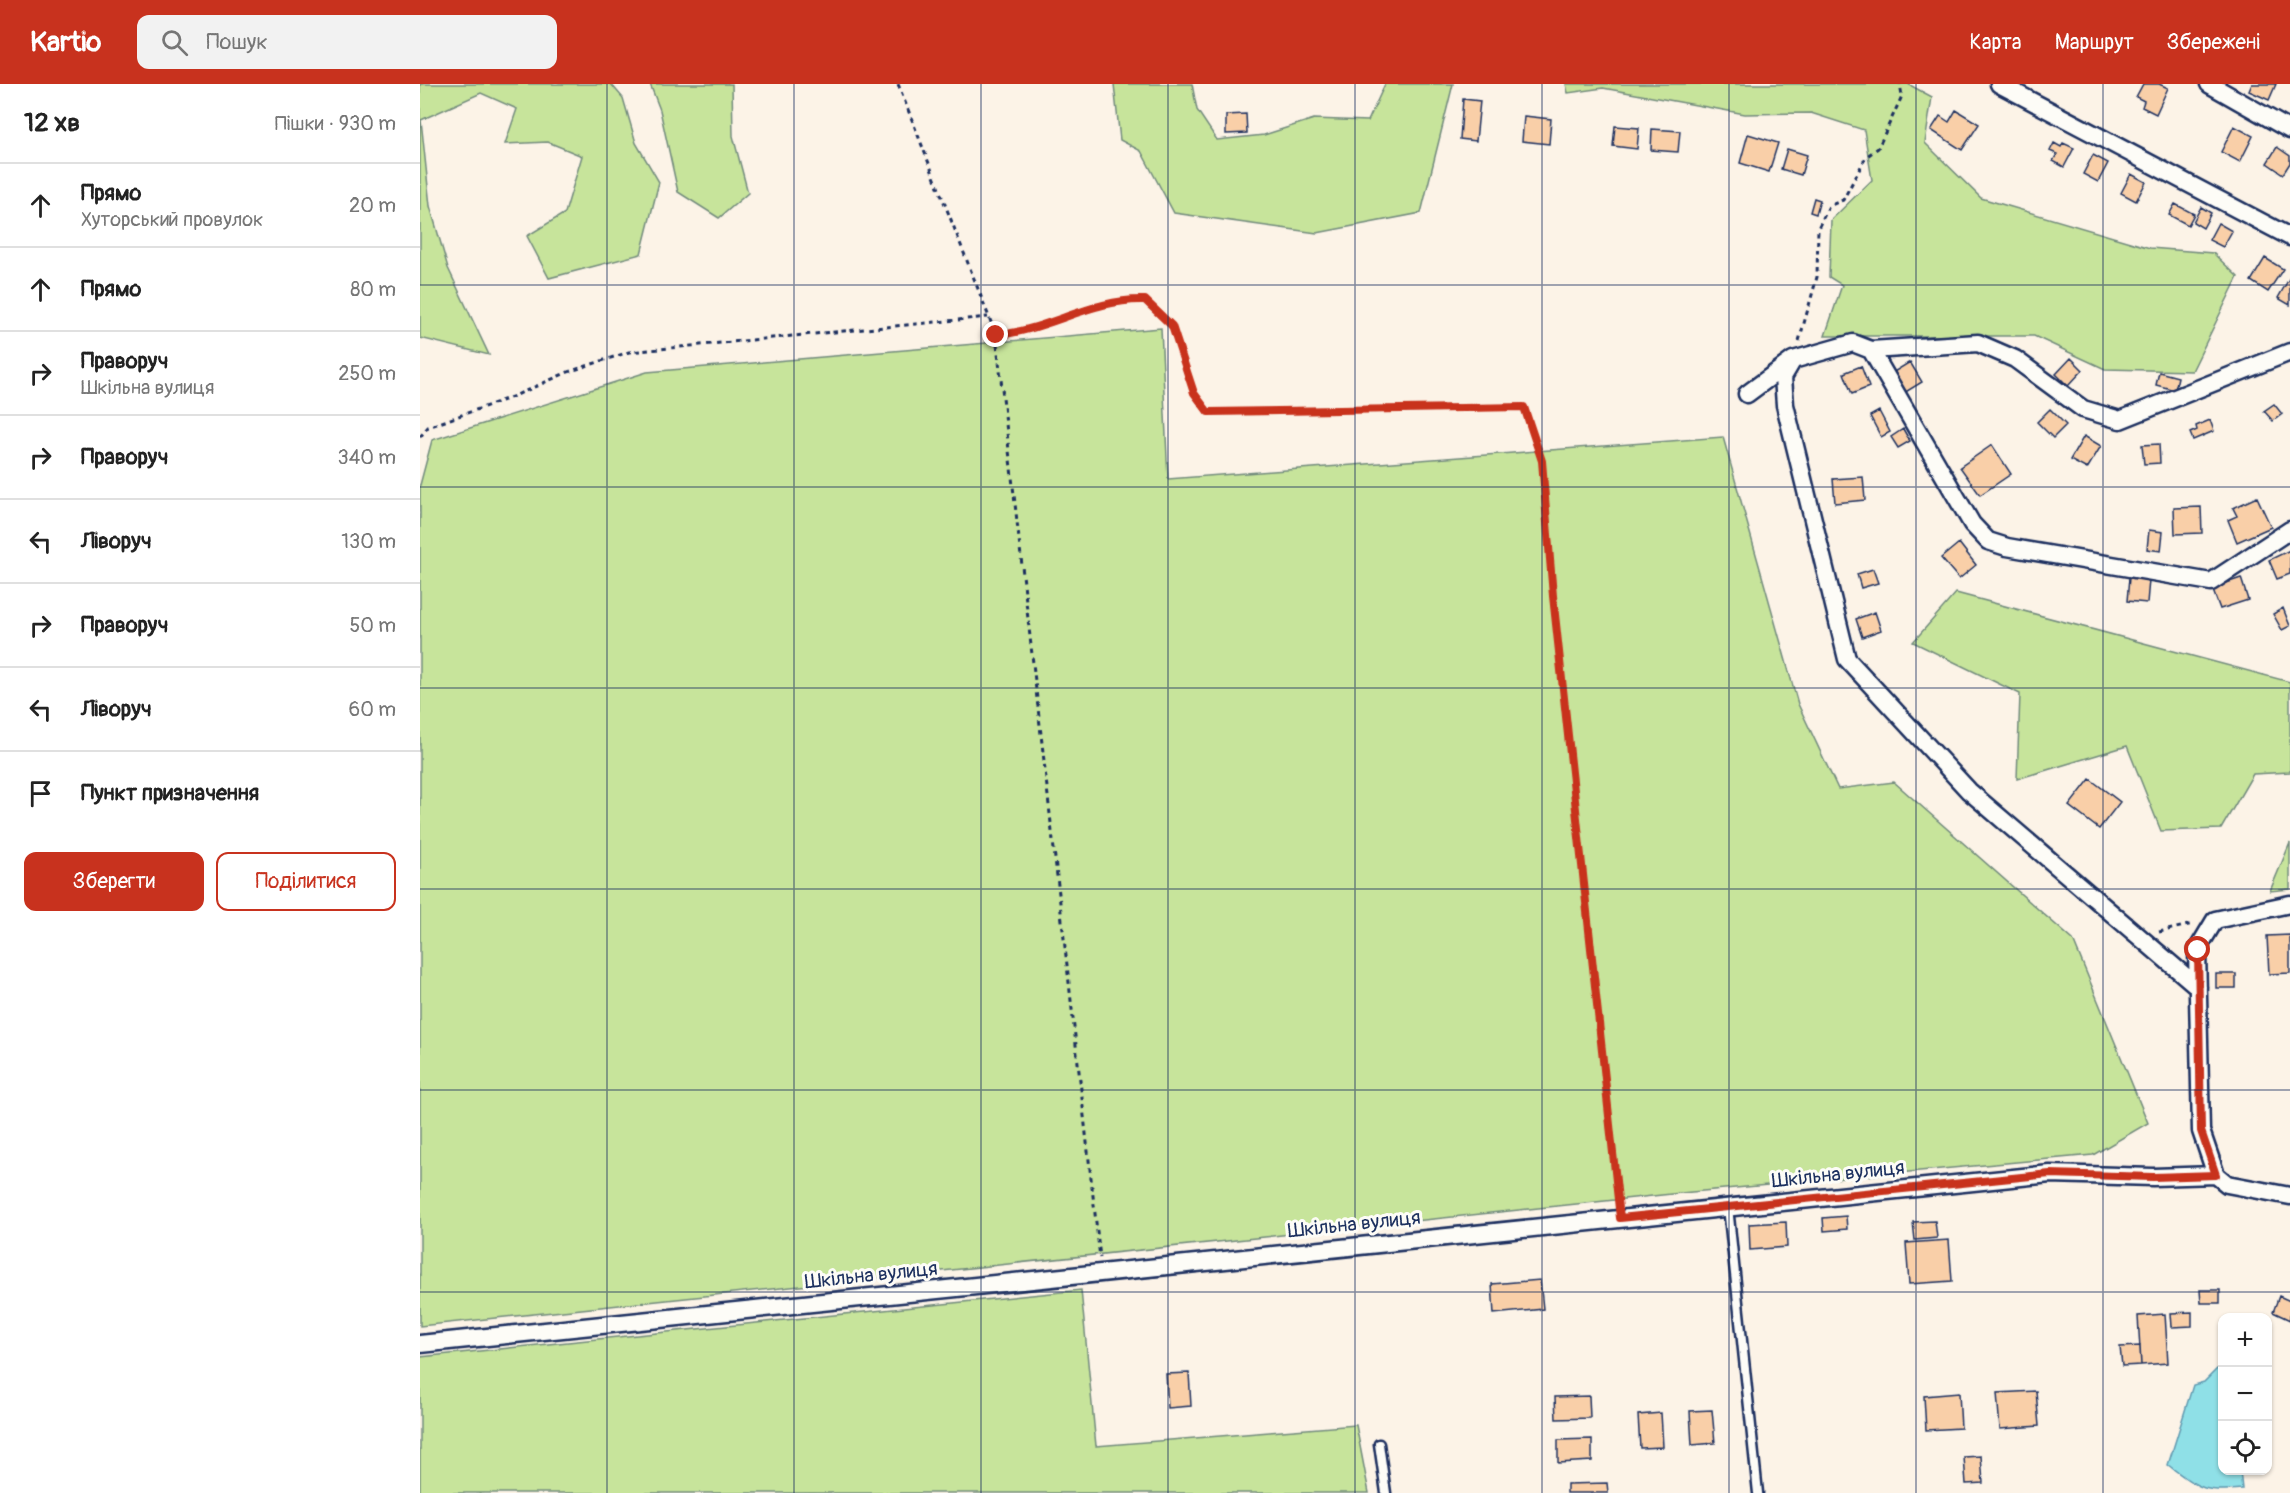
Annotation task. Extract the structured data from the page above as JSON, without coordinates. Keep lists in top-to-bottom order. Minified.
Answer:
{"streets":{"street":["Шкільна вулиця"]},"page":{"header":"Kartio","search":"Пошук","nav":["Карта","Маршрут","Збережені"],"heading":["12 хв","Пішки · 930 m"],"list":[["Прямо","Хуторський провулок","20 m"],["Прямо","80 m"],["Праворуч","Шкільна вулиця","250 m"],["Праворуч","340 m"],["Ліворуч","130 m"],["Праворуч","50 m"],["Ліворуч","60 m"],"Пункт призначення"],"buttons":["Зберегти","Поділитися"],"map_buttons":["+","−"]}}
